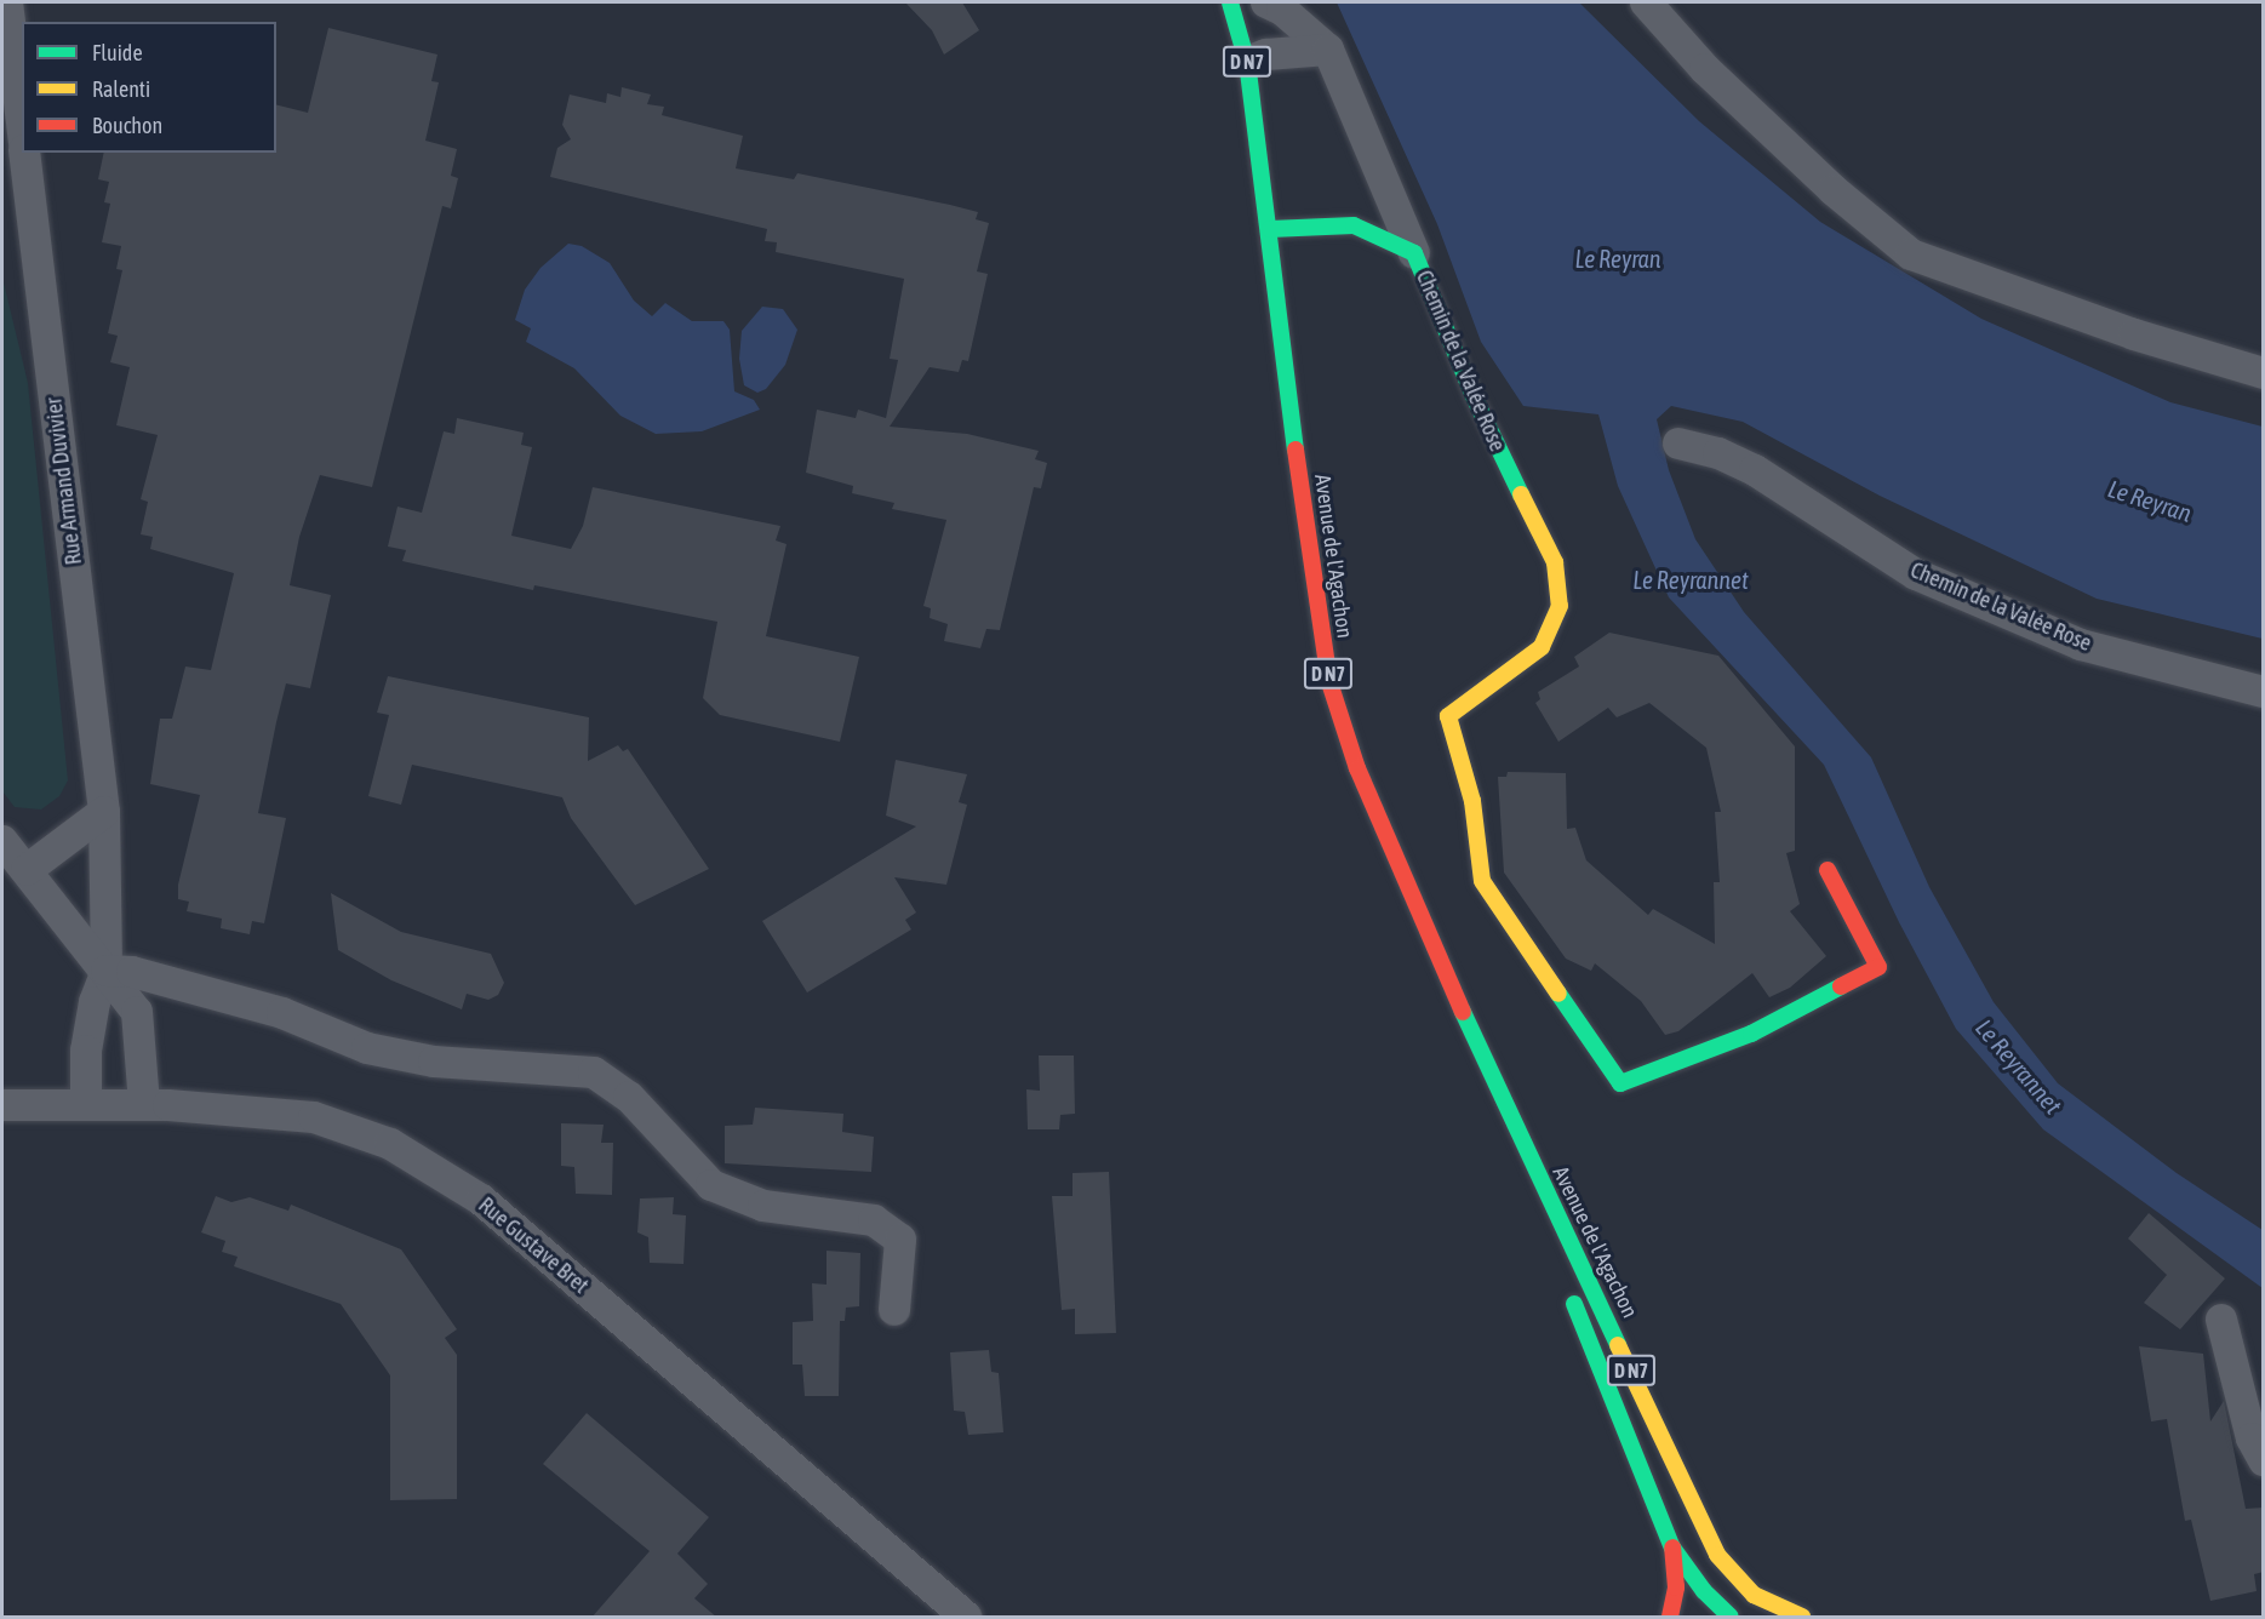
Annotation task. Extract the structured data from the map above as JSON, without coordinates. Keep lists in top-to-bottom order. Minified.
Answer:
{"streets":{"main road":["D N7","Chemin de la Valée Rose","Avenue de l'Agachon"],"street":["Rue Armand Duvivier","Rue Gustave Bret"]},"crossings":[["Chemin de la Valée Rose","Avenue de l'Agachon"]],"water":["Le Reyran","Le Reyrannet"],"legend":["Fluide","Ralenti","Bouchon"]}
